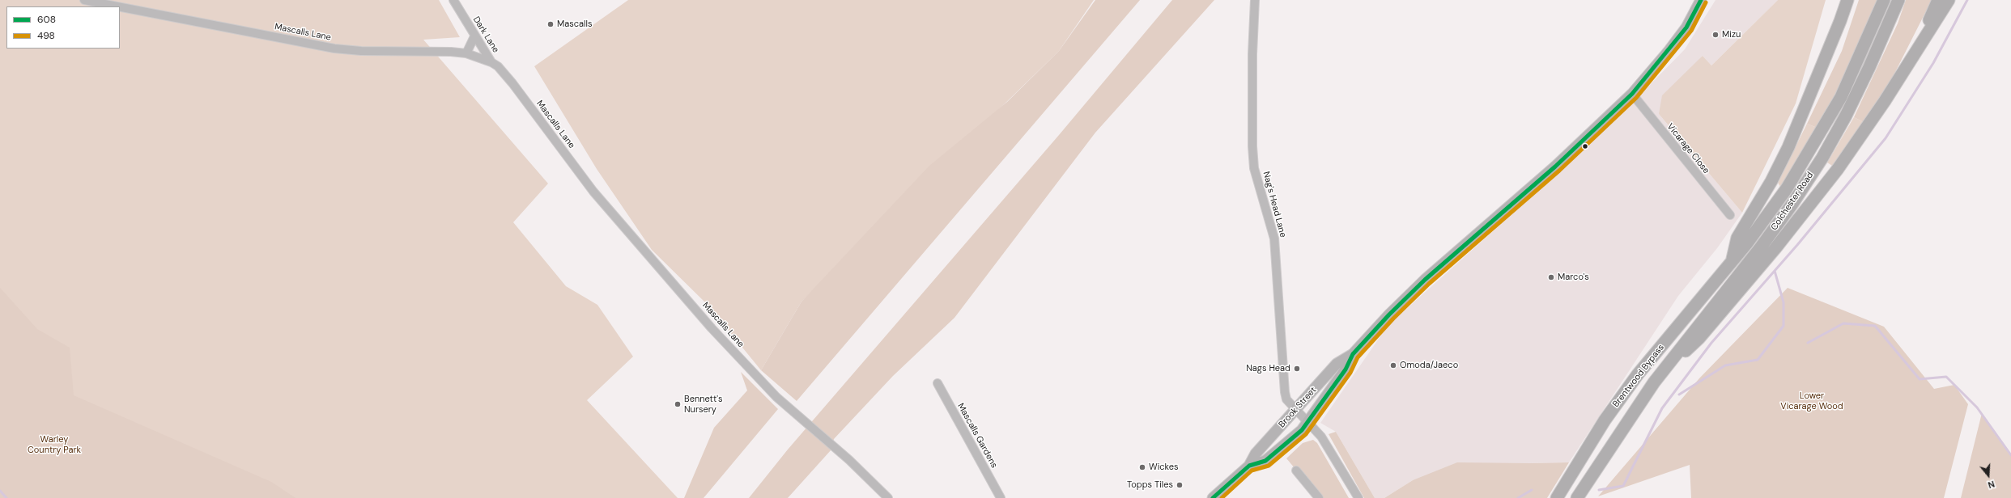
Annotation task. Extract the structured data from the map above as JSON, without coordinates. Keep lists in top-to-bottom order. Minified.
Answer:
{"streets":{"highway":["Colchester Road","Brentwood Bypass"],"main road":["Brook Street"],"street":["Mascalls Lane","Dark Lane","Vicarage Close","Nag's Head Lane","Mascalls Gardens"]},"crossings":[["Mascalls Lane","Dark Lane"],["Vicarage Close","Brook Street"],["Colchester Road","Brentwood Bypass"],["Nag's Head Lane","Brook Street"]],"parks":["Lower Vicarage Wood","Warley Country Park"],"places":["Mascalls","Mizu","Marco's","Omoda/Jaeco","Nags Head","Bennett's Nursery","Wickes","Topps Tiles"],"lines":["transit line 608","transit line 498"],"legend":["608","498"],"north":"bottom"}
